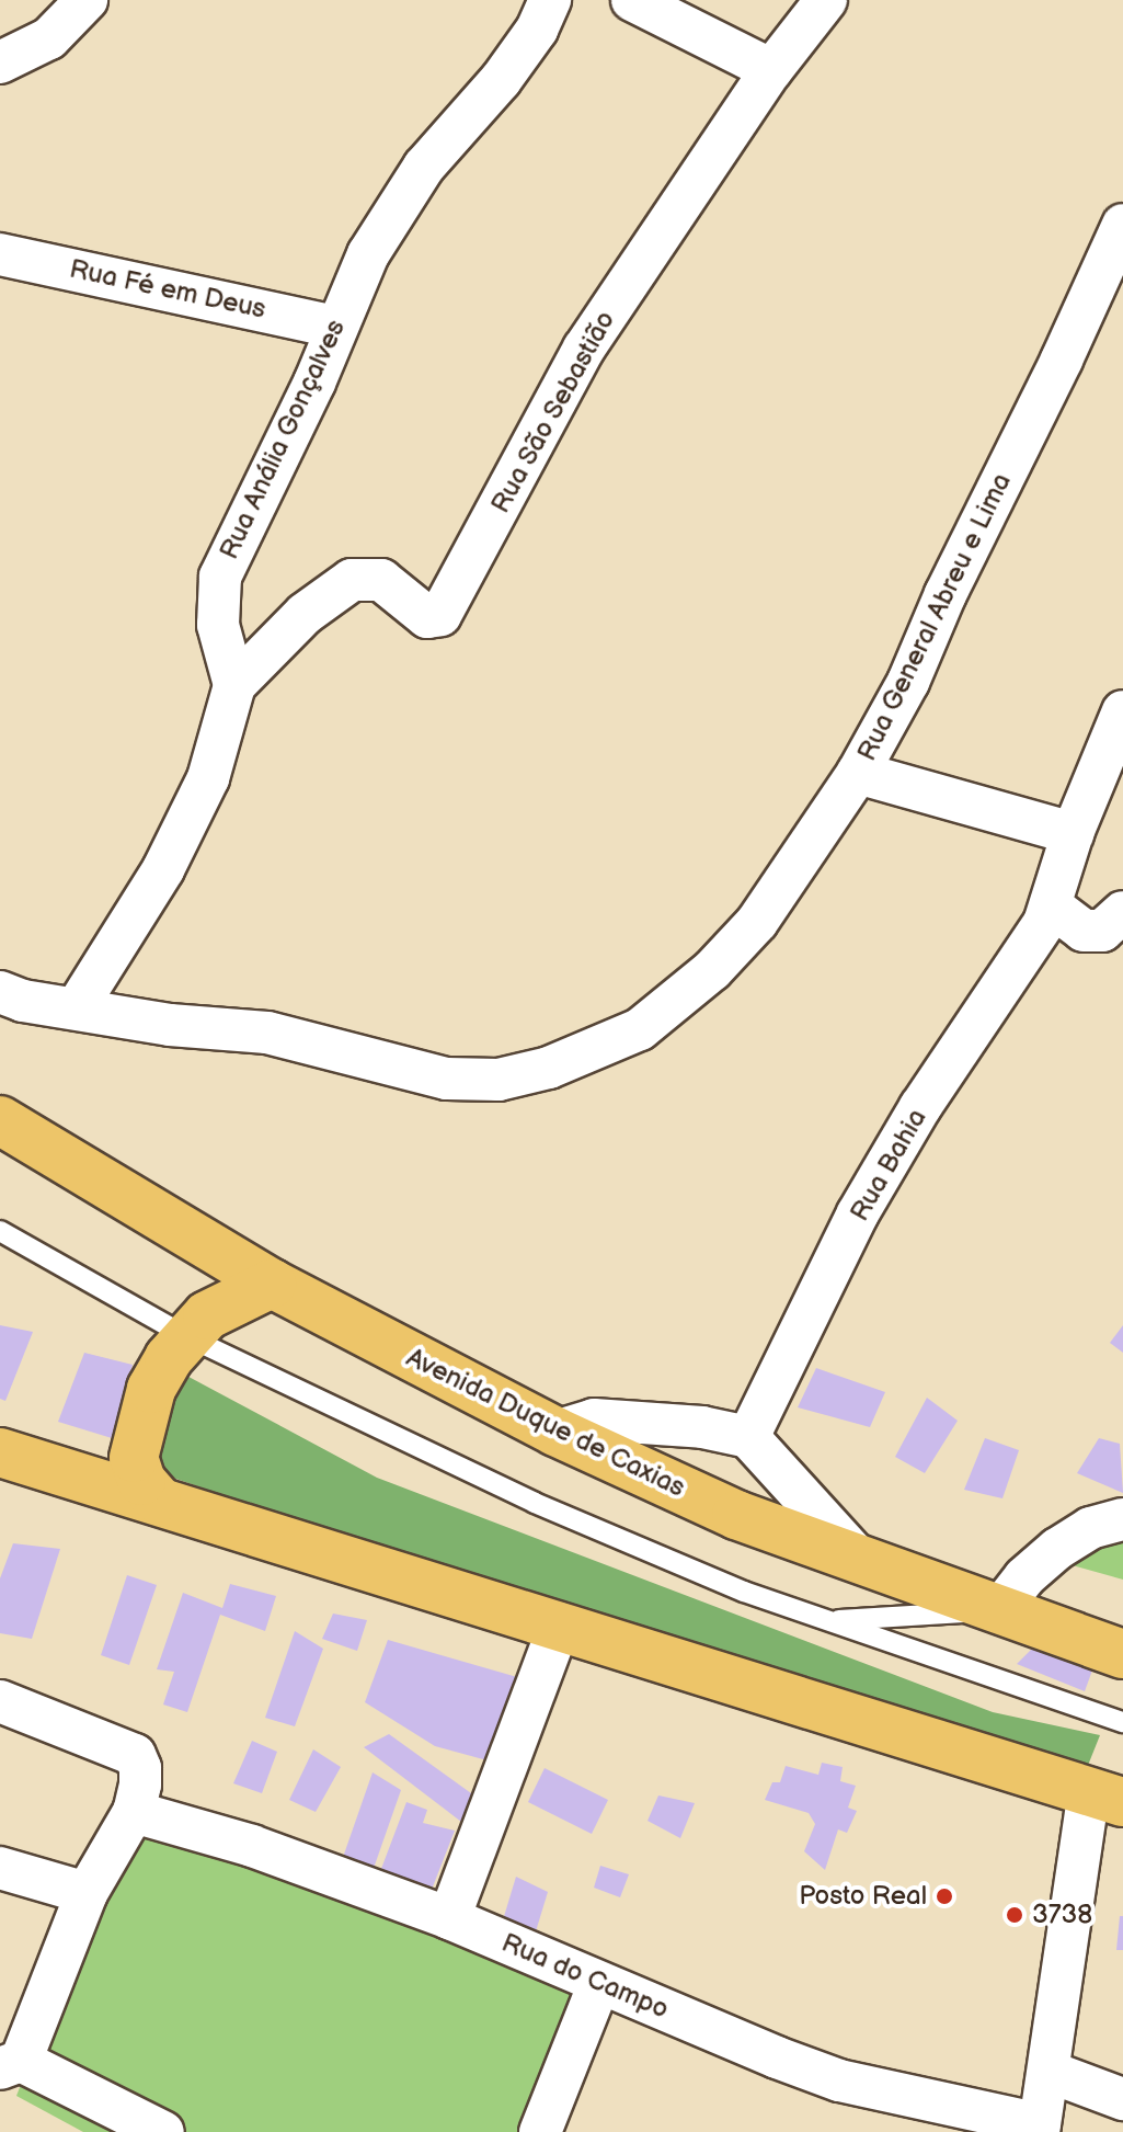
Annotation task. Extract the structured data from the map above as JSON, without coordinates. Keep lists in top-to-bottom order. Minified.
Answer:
{"streets":{"highway":["Avenida Duque de Caxias"],"street":["Rua Fé em Deus","Rua São Sebastião","Rua Anália Gonçalves","Rua General Abreu e Lima","Rua Bahia","Rua do Campo"]},"crossings":[["Rua Fé em Deus","Rua Anália Gonçalves"],["Rua São Sebastião","Rua Anália Gonçalves"]],"places":["Posto Real","3738"]}
